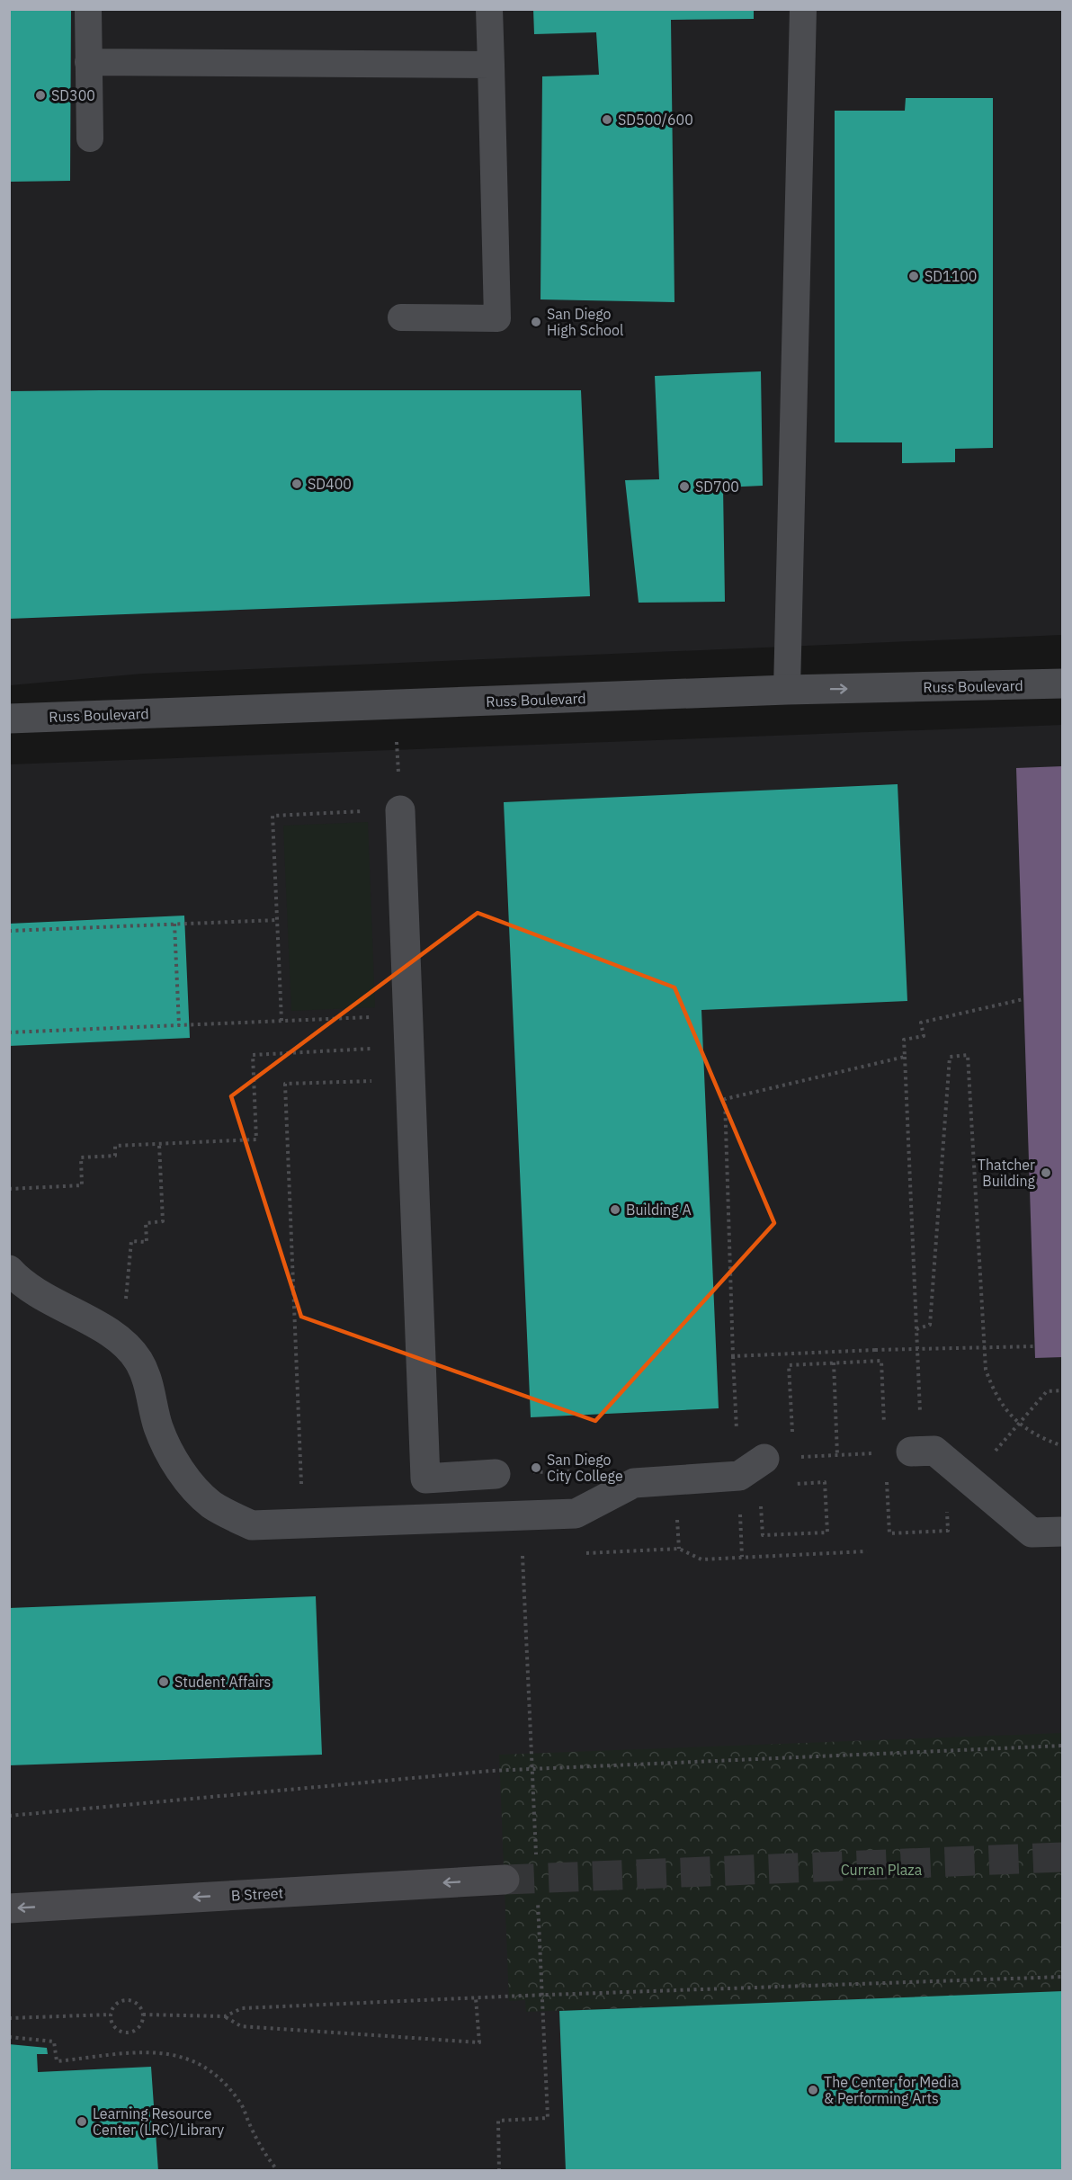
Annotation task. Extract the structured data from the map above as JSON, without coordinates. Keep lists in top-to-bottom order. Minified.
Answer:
{"streets":{"main road":["B Street"],"street":["Russ Boulevard"]},"one_way":["B Street"],"parks":["Curran Plaza"],"places":["SD300","SD500/600","SD1100","San Diego High School","SD400","SD700","Thatcher Building","Building A","San Diego City College","Student Affairs","The Center for Media & Performing Arts","Learning Resource Center (LRC)/Library"]}
